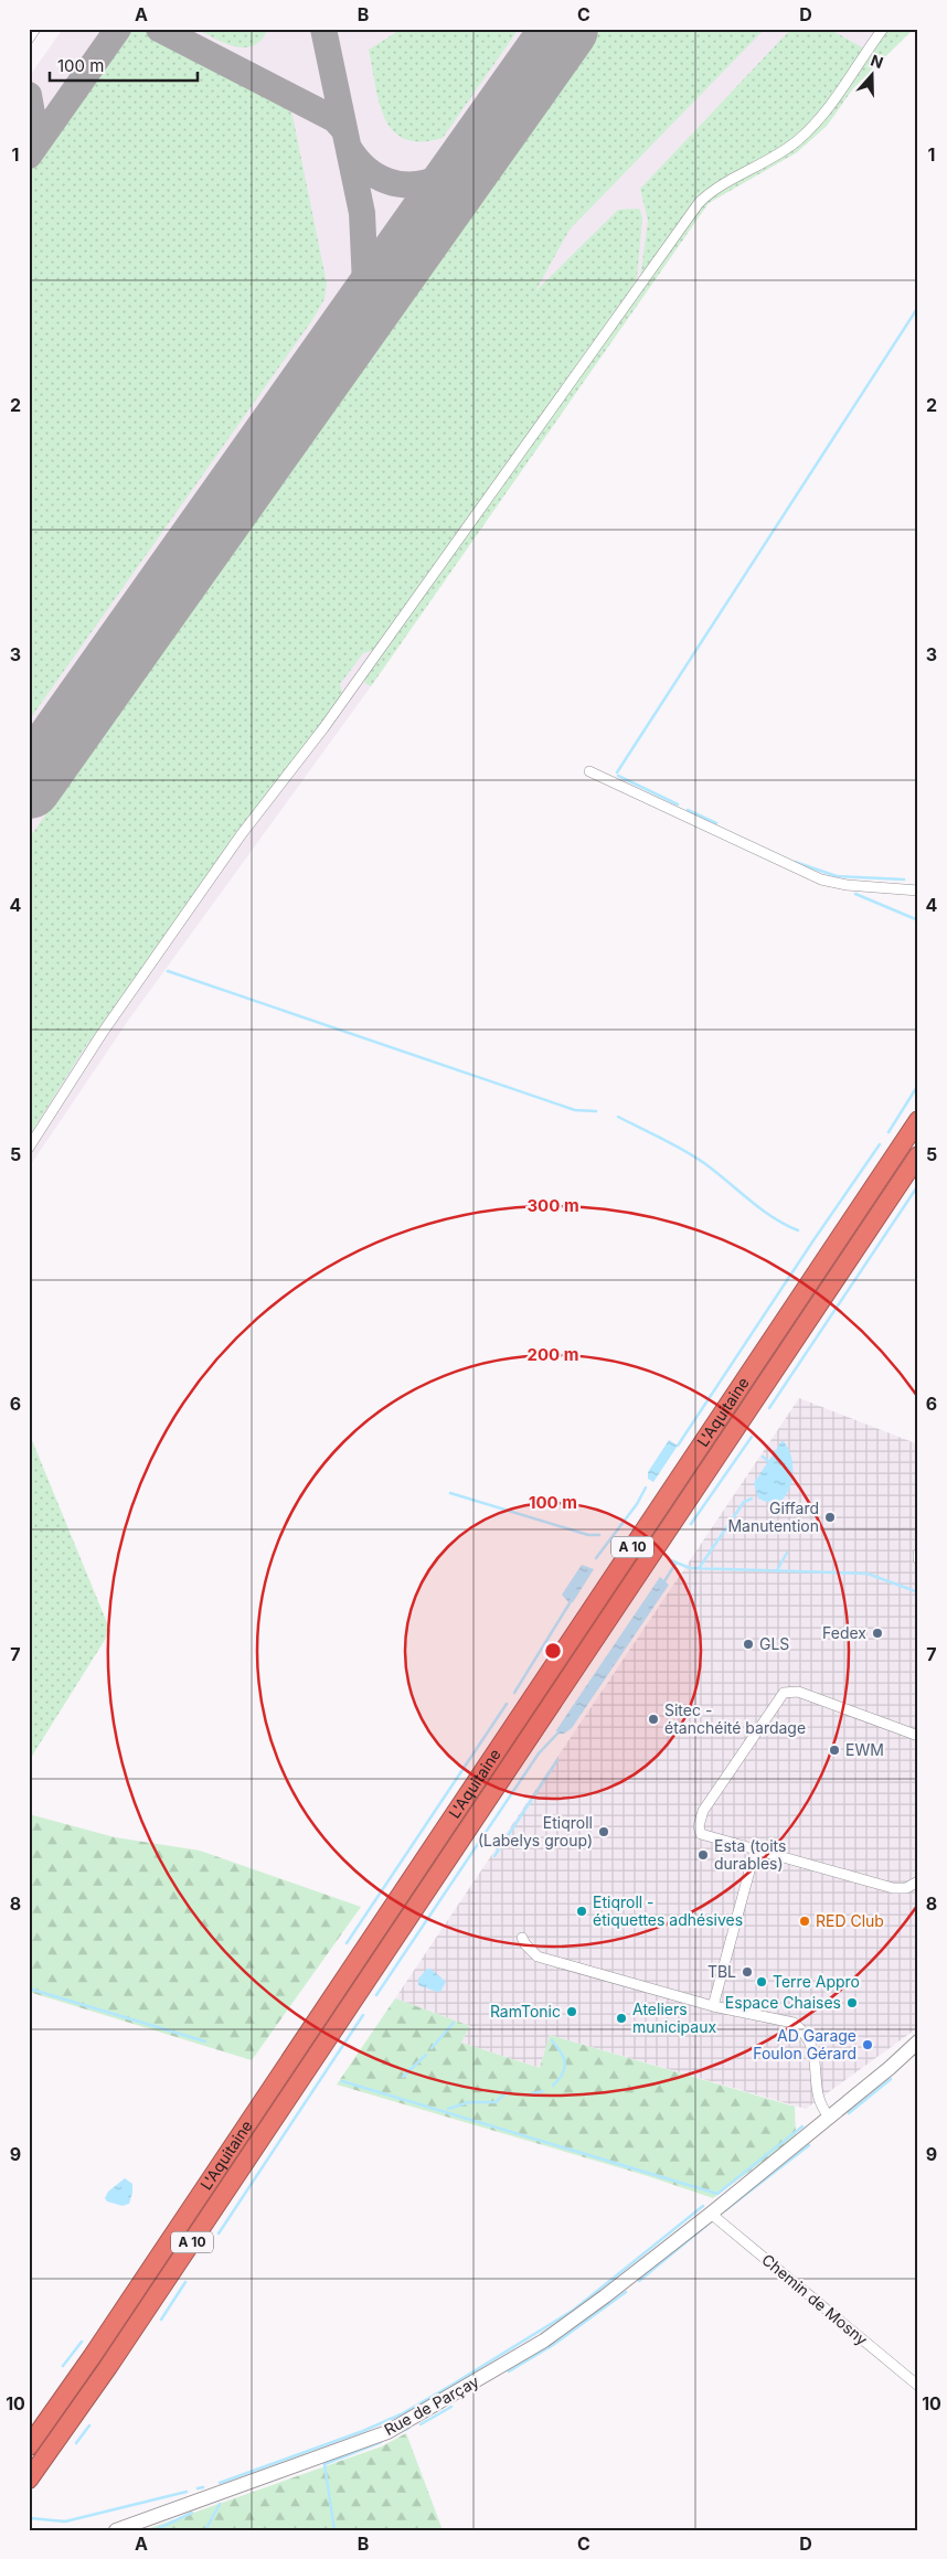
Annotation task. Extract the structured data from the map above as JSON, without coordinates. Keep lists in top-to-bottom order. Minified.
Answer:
{"streets":{"highway":["L'Aquitaine","A 10"],"street":["Chemin de Mosny","Rue de Parçay"]},"crossings":[["Chemin de Mosny","Rue de Parçay"]],"places":["Giffard Manutention","Fedex","GLS","Sitec - étanchéité bardage","EWM","Etiqroll (Labelys group)","Esta (toits durables)","Etiqroll - étiquettes adhésives","RED Club","TBL","Terre Appro","Espace Chaises","RamTonic","Ateliers municipaux","AD Garage Foulon Gérard"],"scale_bar":"100 m","north":"top","grid":{"columns":["A","B","C","D"],"rows":["1","2","3","4","5","6","7","8","9","10"]},"rings":["300 m","200 m","100 m"]}
